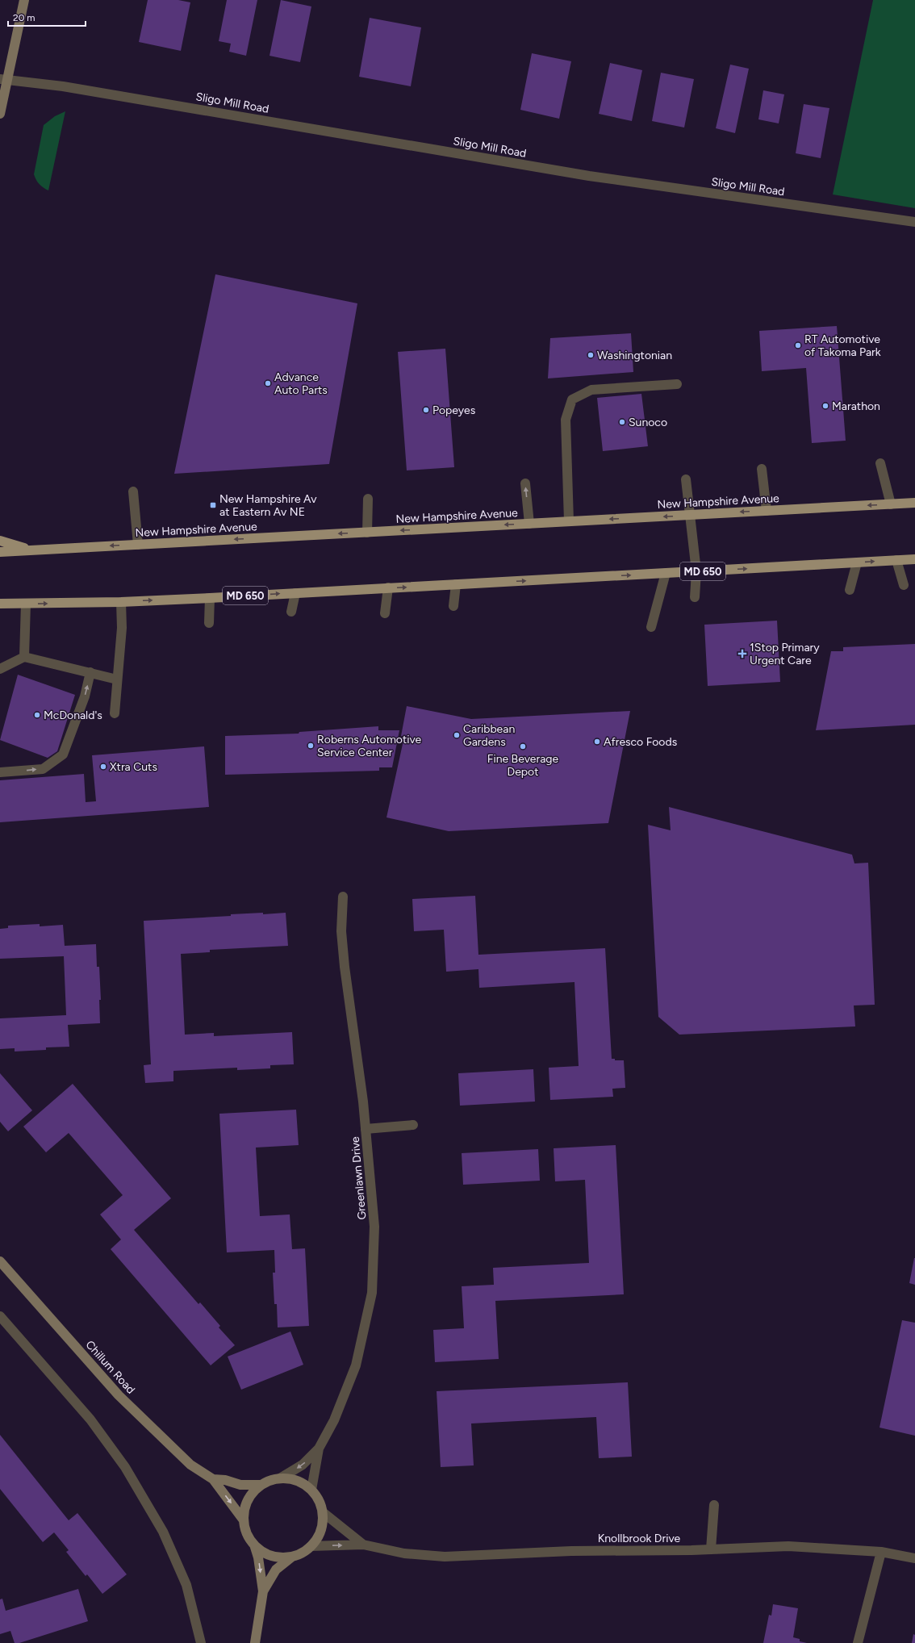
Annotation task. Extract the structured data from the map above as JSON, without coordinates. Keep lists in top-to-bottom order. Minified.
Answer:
{"streets":{"main road":["New Hampshire Avenue","MD 650"],"street":["Sligo Mill Road","Greenlawn Drive","Chillum Road","Knollbrook Drive"]},"crossings":[["Greenlawn Drive","Chillum Road"],["Greenlawn Drive","Knollbrook Drive"],["Chillum Road","Knollbrook Drive"]],"places":{"other":["RT Automotive of Takoma Park","Washingtonian","Advance Auto Parts","Marathon","Popeyes","Sunoco","McDonald's","Caribbean Gardens","Afresco Foods","Roberns Automotive Service Center","Fine Beverage Depot","Xtra Cuts"],"transit":["New Hampshire Av at Eastern Av NE"],"health":["1Stop Primary Urgent Care"]},"scale_bar":"20 m"}
